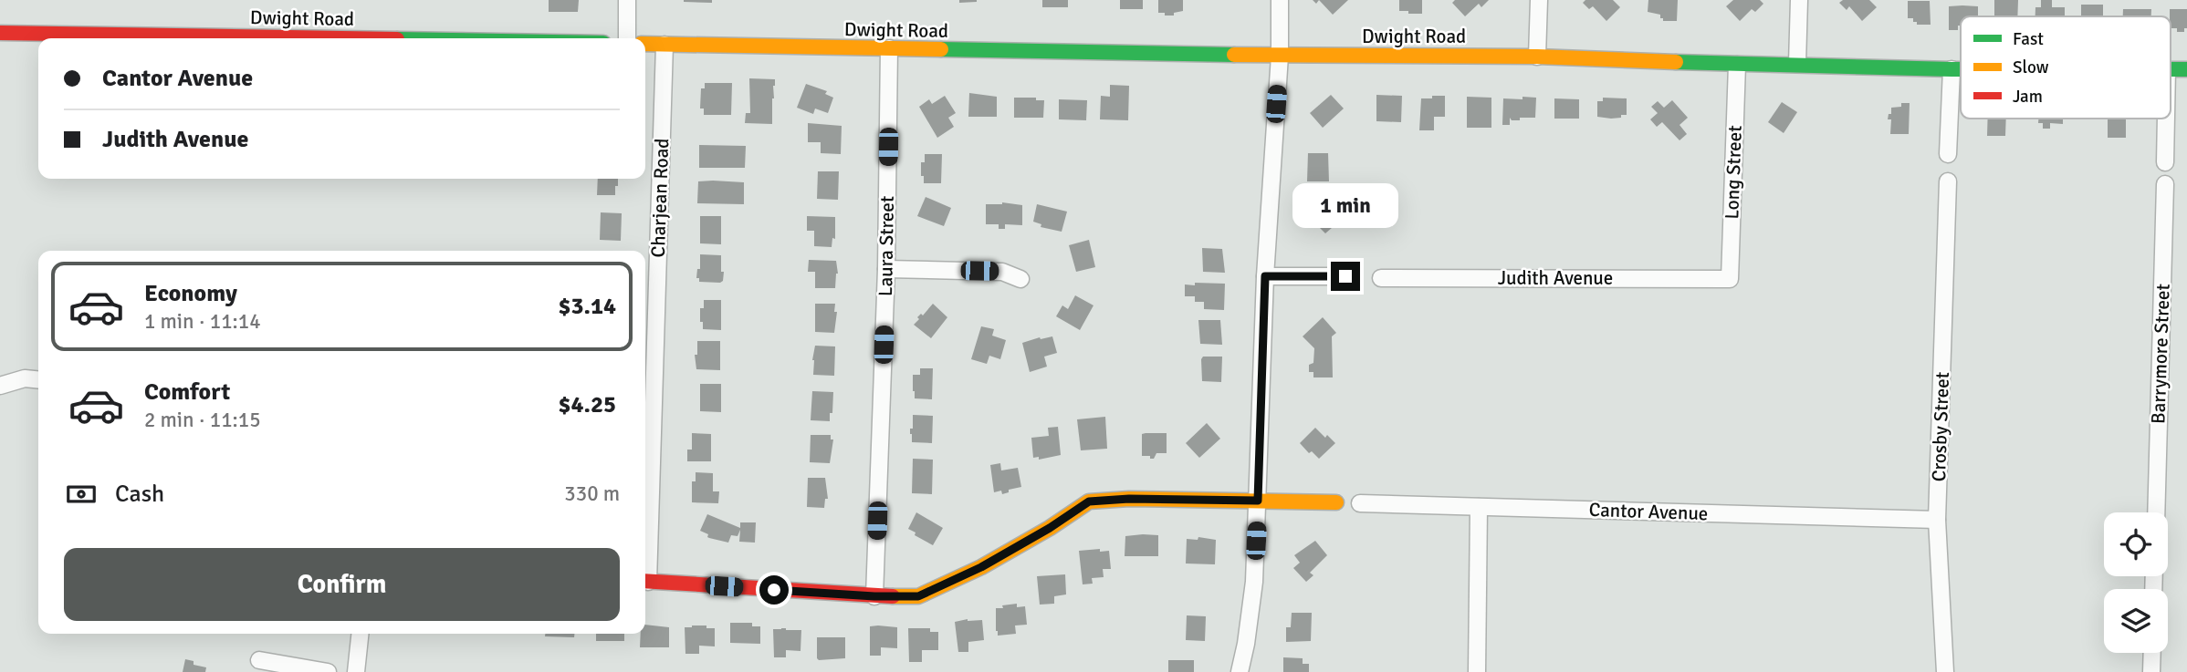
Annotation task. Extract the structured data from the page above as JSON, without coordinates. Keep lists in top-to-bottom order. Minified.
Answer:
{"streets":{"street":["Dwight Road","Long Street","Charjean Road","Laura Street","Judith Avenue","Barrymore Street","Crosby Street","Cantor Avenue"]},"crossings":[["Dwight Road","Long Street"],["Dwight Road","Charjean Road"],["Dwight Road","Laura Street"],["Long Street","Judith Avenue"],["Crosby Street","Cantor Avenue"]],"legend":["Fast","Slow","Jam"],"page":{"banner":["Cantor Avenue","Judith Avenue"],"bubble":"1 min","list":[{"name":"Economy","note":"1 min · 11:14","value":"$3.14"},{"name":"Comfort","note":"2 min · 11:15","value":"$4.25"}],"pay":["Cash","330 m"],"buttons":"Confirm"}}
